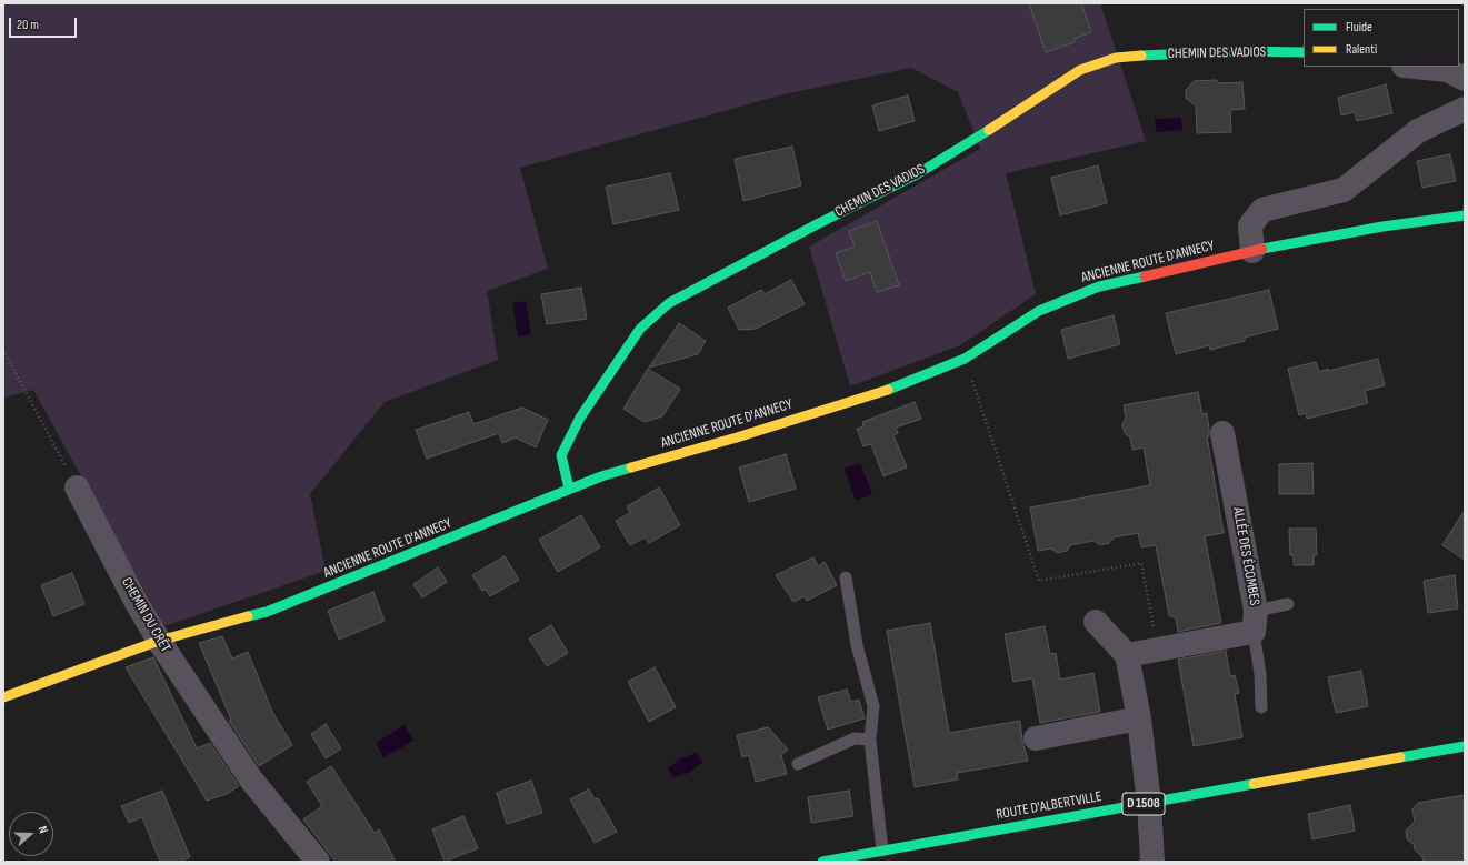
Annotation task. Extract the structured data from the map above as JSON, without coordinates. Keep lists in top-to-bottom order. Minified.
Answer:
{"streets":{"street":["CHEMIN DES VADIOS","ANCIENNE ROUTE D'ANNECY","ALLÉE DES ÉCOMBES","CHEMIN DU CRÊT","D 1508","ROUTE D'ALBERTVILLE"]},"crossings":[["CHEMIN DES VADIOS","ANCIENNE ROUTE D'ANNECY"],["ANCIENNE ROUTE D'ANNECY","CHEMIN DU CRÊT"]],"legend":["Fluide","Ralenti"],"scale_bar":"20 m","north":"right"}
